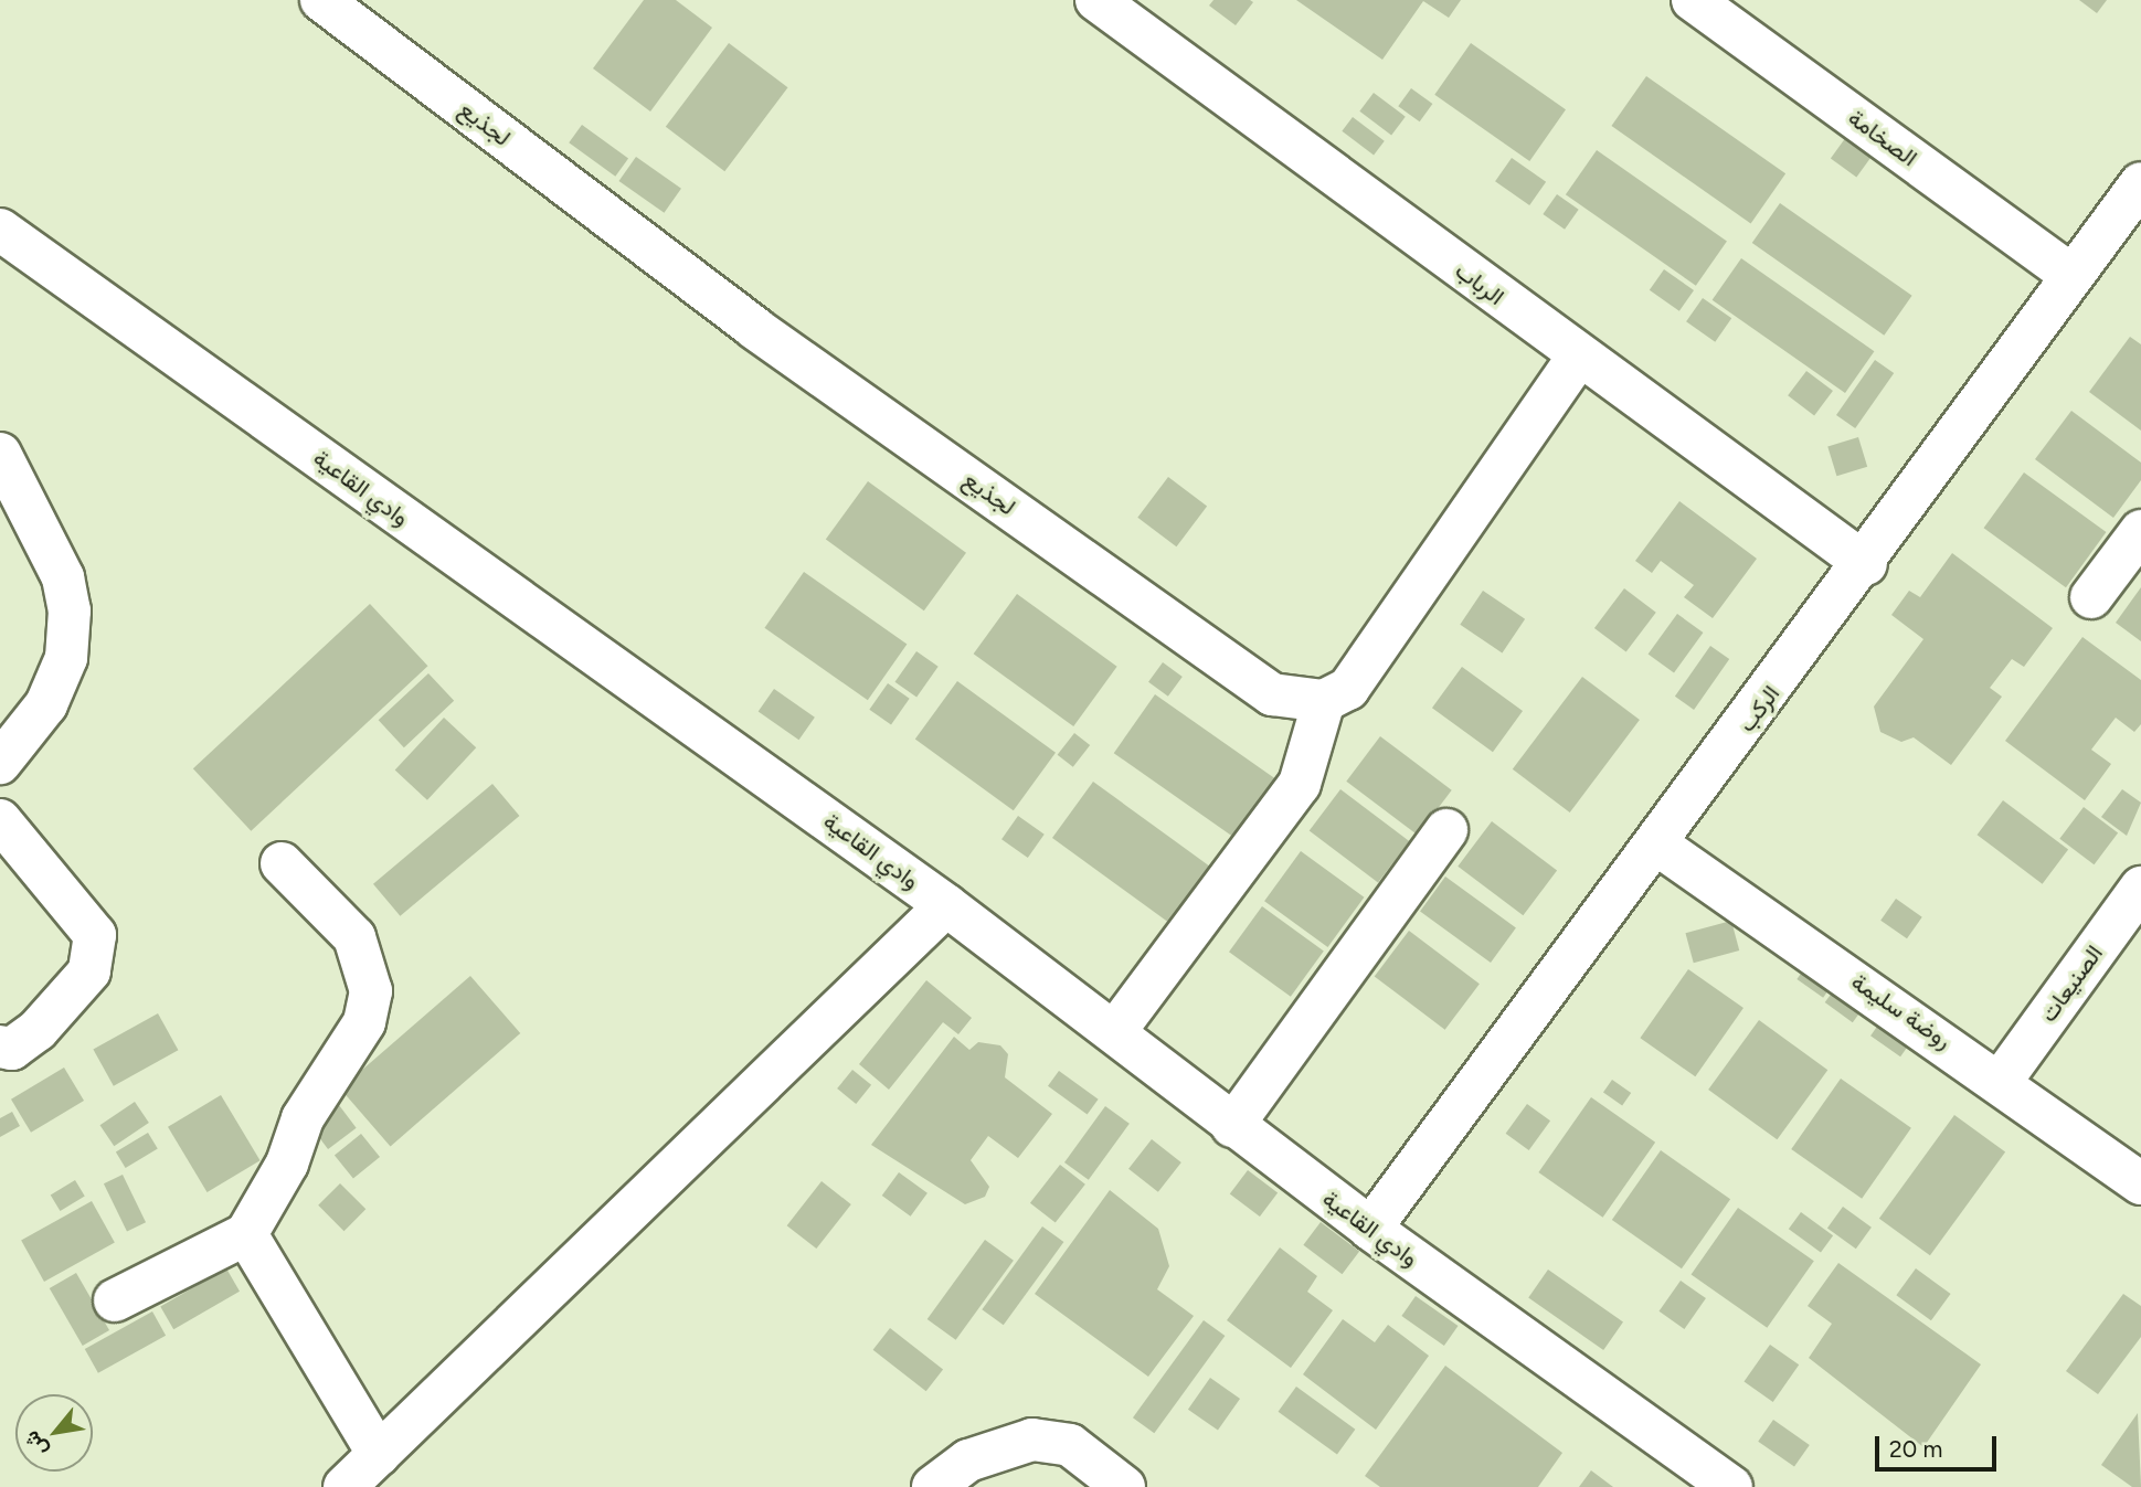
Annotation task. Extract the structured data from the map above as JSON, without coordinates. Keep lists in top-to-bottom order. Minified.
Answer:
{"streets":{"street":["لجذيع","الصخامة","الرباب","وادي القاعية","الركب","الصنيعات","روضة سليمة"]},"crossings":[["الصخامة","الركب"],["الرباب","الركب"],["وادي القاعية","الركب"],["الركب","روضة سليمة"],["الصنيعات","روضة سليمة"]],"scale_bar":"20 m","north":"bottom left"}
